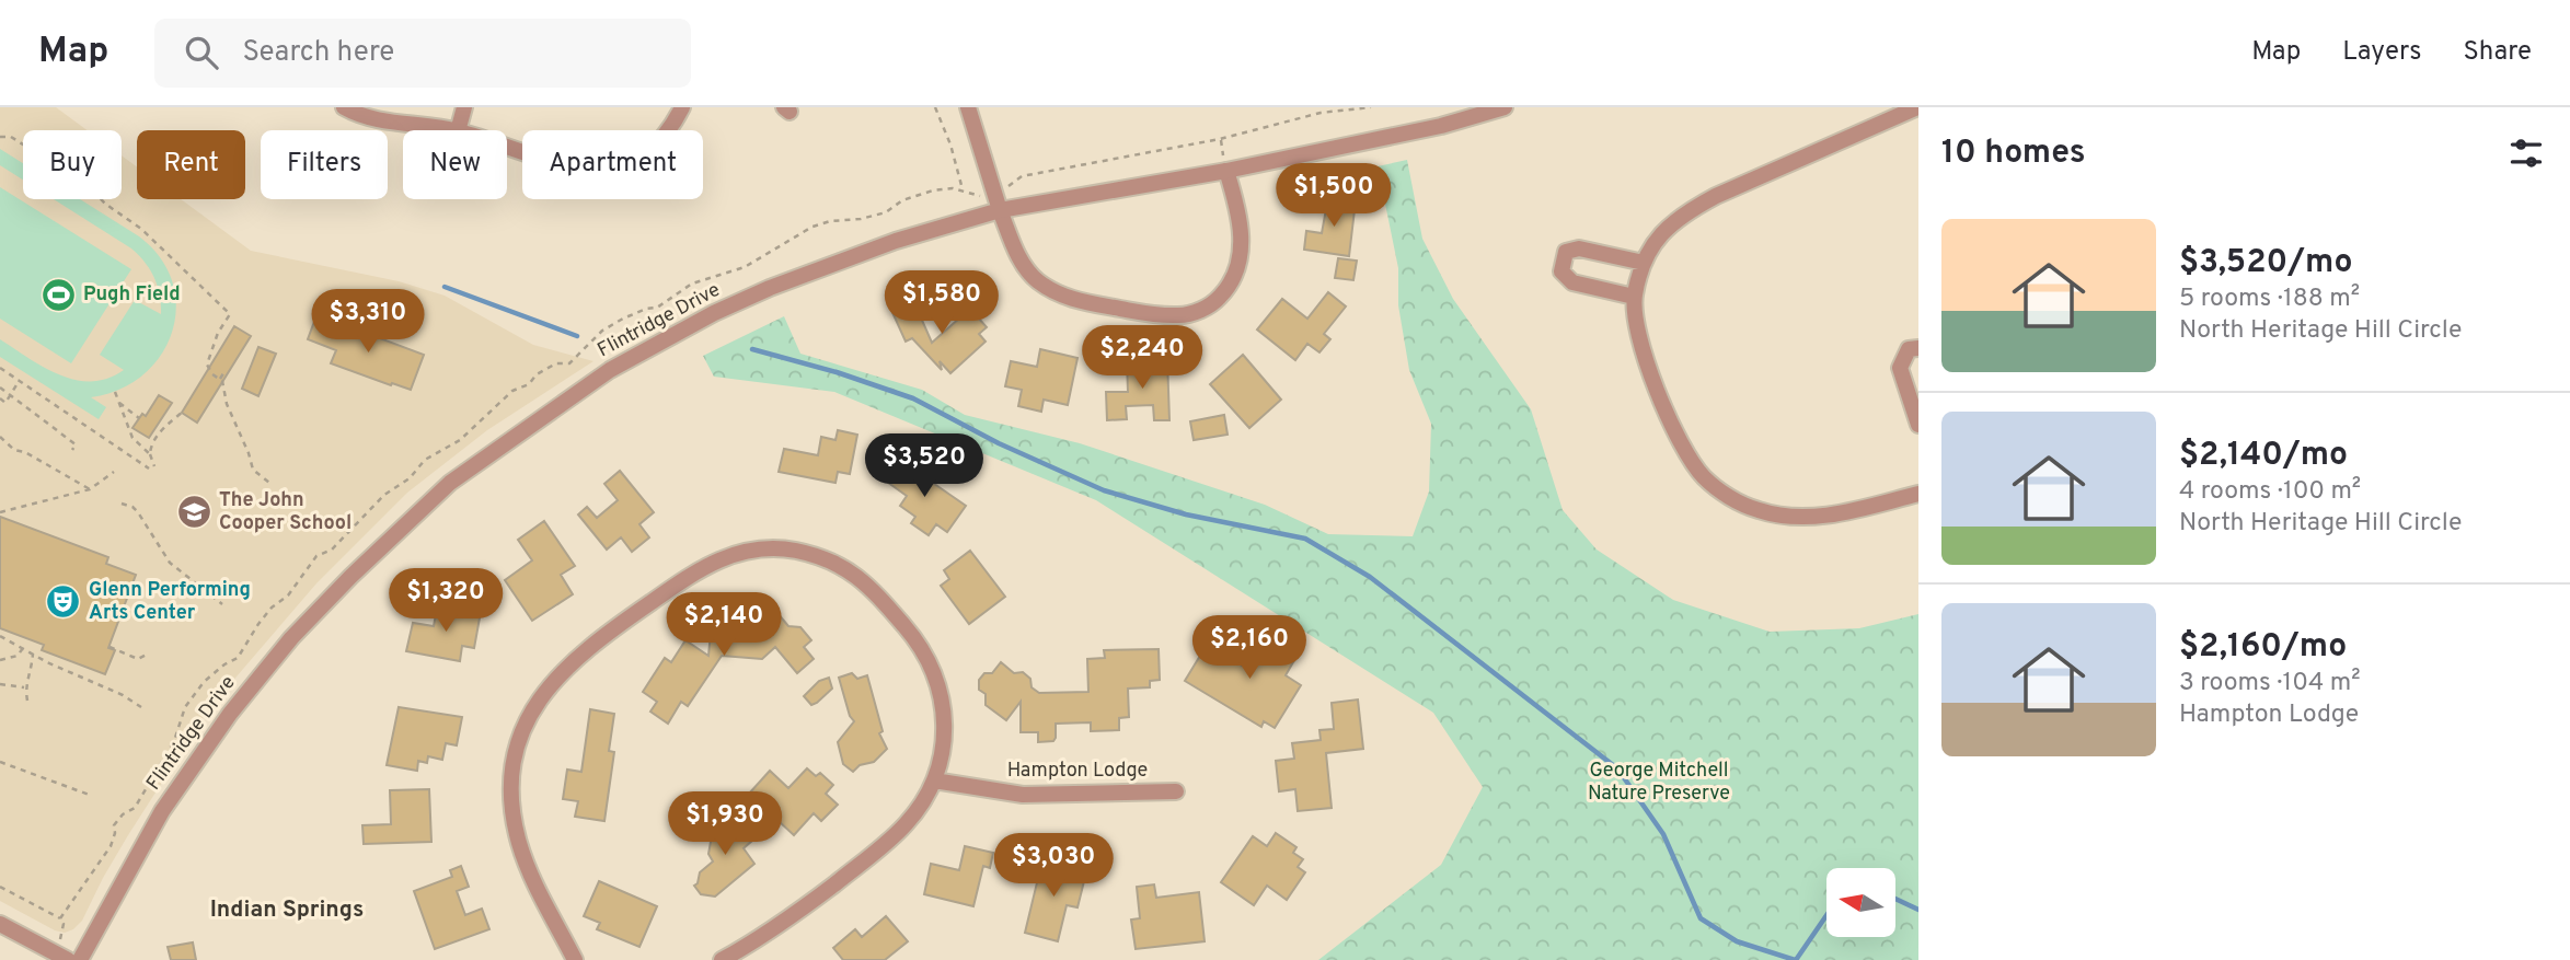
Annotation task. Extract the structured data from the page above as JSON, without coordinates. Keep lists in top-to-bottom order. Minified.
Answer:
{"streets":{"street":["Flintridge Drive","Hampton Lodge"]},"districts":["Indian Springs"],"parks":["George Mitchell Nature Preserve"],"places":{"sports":["Pugh Field"],"school or university":["The John Cooper School"],"theatre":["Glenn Performing Arts Center"]},"north":"left","page":{"header":"Map","search":"Search here","nav":["Map","Layers","Share"],"heading":"10 homes","chip":["Buy","Rent","Filters","New","Apartment"],"price":["$1,500","$1,580","$3,310","$2,240","$3,520","$1,320","$2,140","$2,160","$1,930","$3,030"],"list":[{"name":"$3,520/mo","note":"5 rooms · 188 m² · North Heritage Hill Circle"},{"name":"$2,140/mo","note":"4 rooms · 100 m² · North Heritage Hill Circle"},{"name":"$2,160/mo","note":"3 rooms · 104 m² · Hampton Lodge"}]}}
